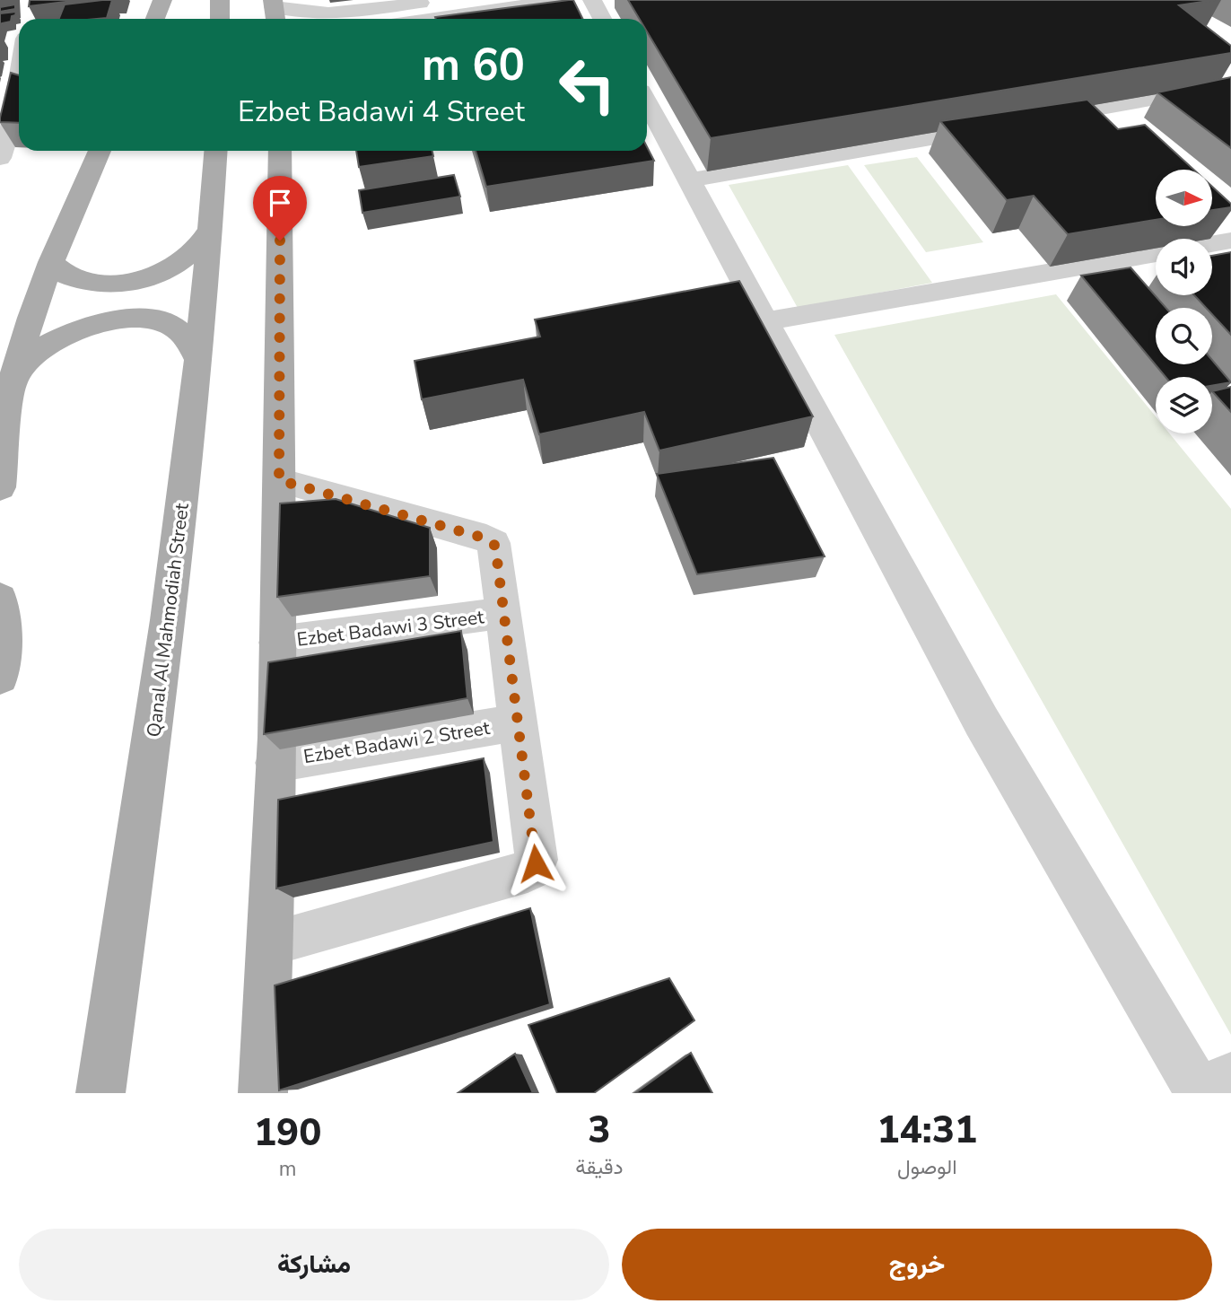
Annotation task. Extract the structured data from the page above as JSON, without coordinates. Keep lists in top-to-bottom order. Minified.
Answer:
{"streets":{"main road":["Qanal Al Mahmodiah Street"],"street":["Ezbet Badawi 3 Street","Ezbet Badawi 2 Street"]},"north":"right","page":{"turn":["60 m","Ezbet Badawi 4 Street"],"eta":["14:31","الوصول","3","دقيقة","190","m"],"buttons":["خروج","مشاركة"]}}
